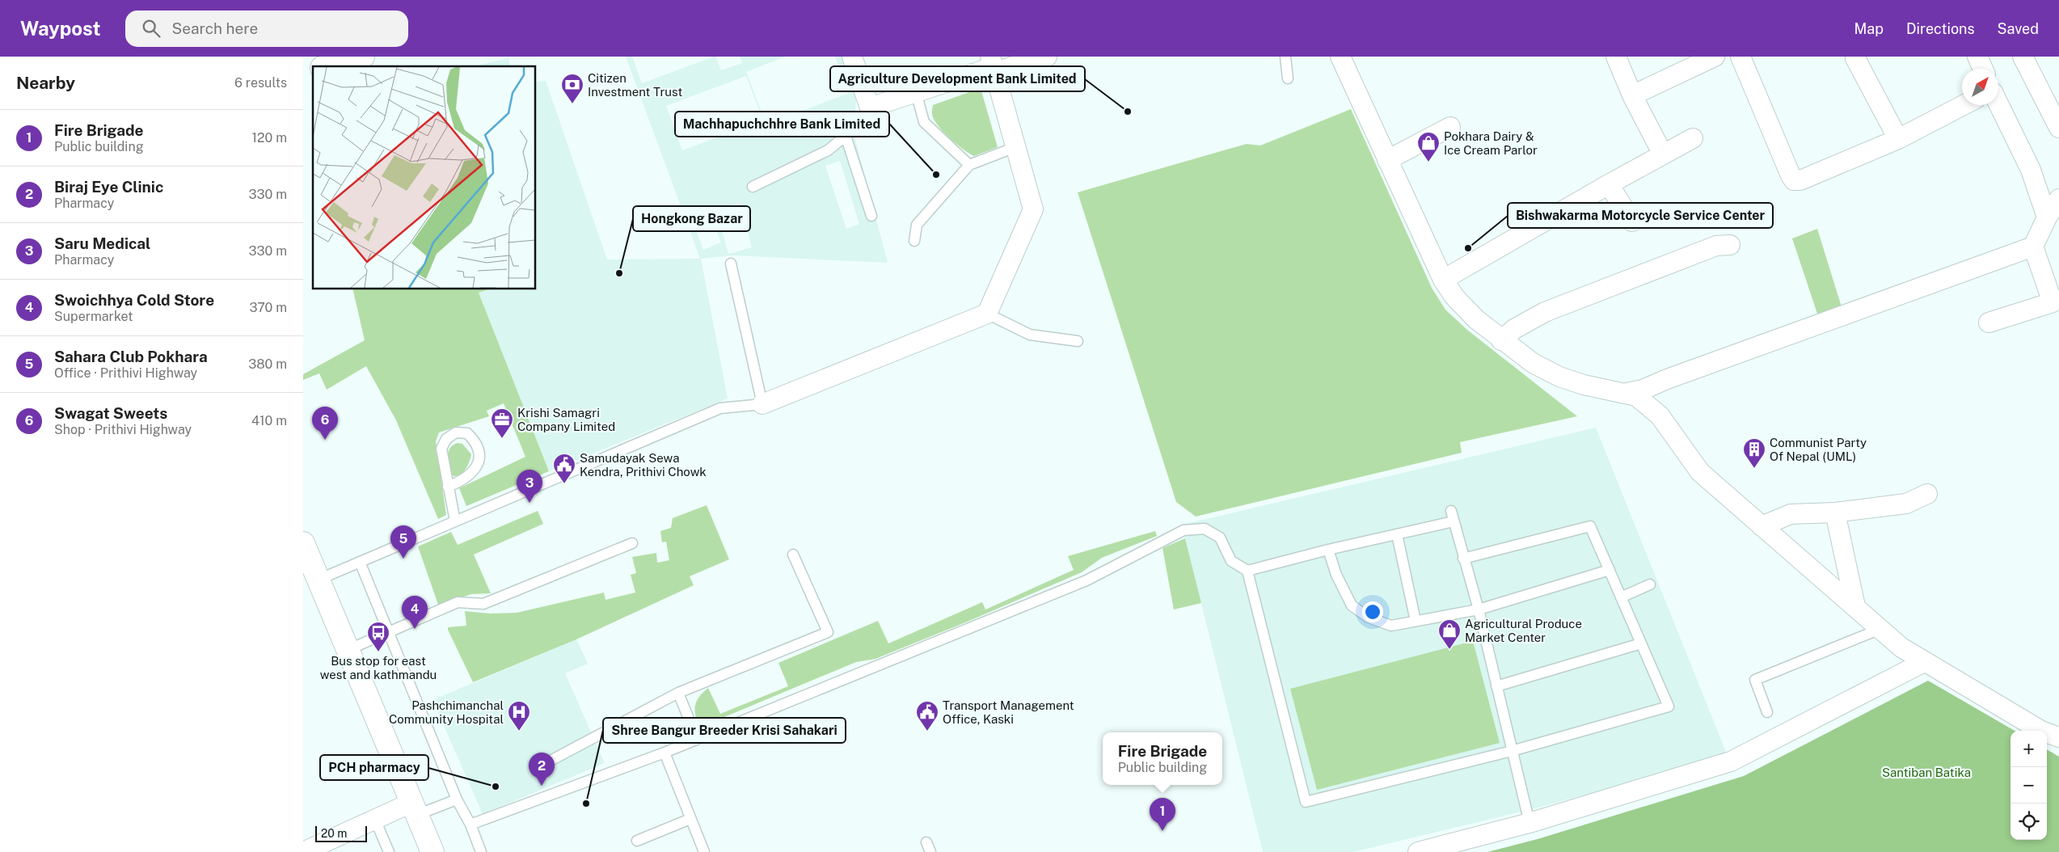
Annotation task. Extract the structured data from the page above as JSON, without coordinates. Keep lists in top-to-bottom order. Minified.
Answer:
{"parks":["Santiban Batika"],"places":{"bank":["Citizen Investment Trust"],"other":["Agriculture Development Bank Limited","Machhapuchchhre Bank Limited","Bishwakarma Motorcycle Service Center","Hongkong Bazar","PCH pharmacy","Shree Bangur Breeder Krisi Sahakari"],"shop":["Pokhara Dairy & Ice Cream Parlor","Agricultural Produce Market Center"],"office":["Krishi Samagri Company Limited"],"building":["Communist Party Of Nepal (UML)"],"public building":["Samudayak Sewa Kendra, Prithivi Chowk","Transport Management Office, Kaski"],"bus stop":["Bus stop for east west and kathmandu"],"hospital":["Pashchimanchal Community Hospital"]},"scale_bar":"20 m","north":"top right","page":{"header":"Waypost","search":"Search here","nav":["Map","Directions","Saved"],"heading":["Nearby","6 results"],"list":[{"mark":"1","name":"Fire Brigade","note":"Public building","value":"120 m"},{"mark":"2","name":"Biraj Eye Clinic","note":"Pharmacy","value":"330 m"},{"mark":"3","name":"Saru Medical","note":"Pharmacy","value":"330 m"},{"mark":"4","name":"Swoichhya Cold Store","note":"Supermarket","value":"370 m"},{"mark":"5","name":"Sahara Club Pokhara","note":"Office · Prithivi Highway","value":"380 m"},{"mark":"6","name":"Swagat Sweets","note":"Shop · Prithivi Highway","value":"410 m"}],"pins":["6","3","5","4","2","1"],"map_buttons":["+","−"],"popup":["Fire Brigade","Public building"],"scale":"20 m"}}
